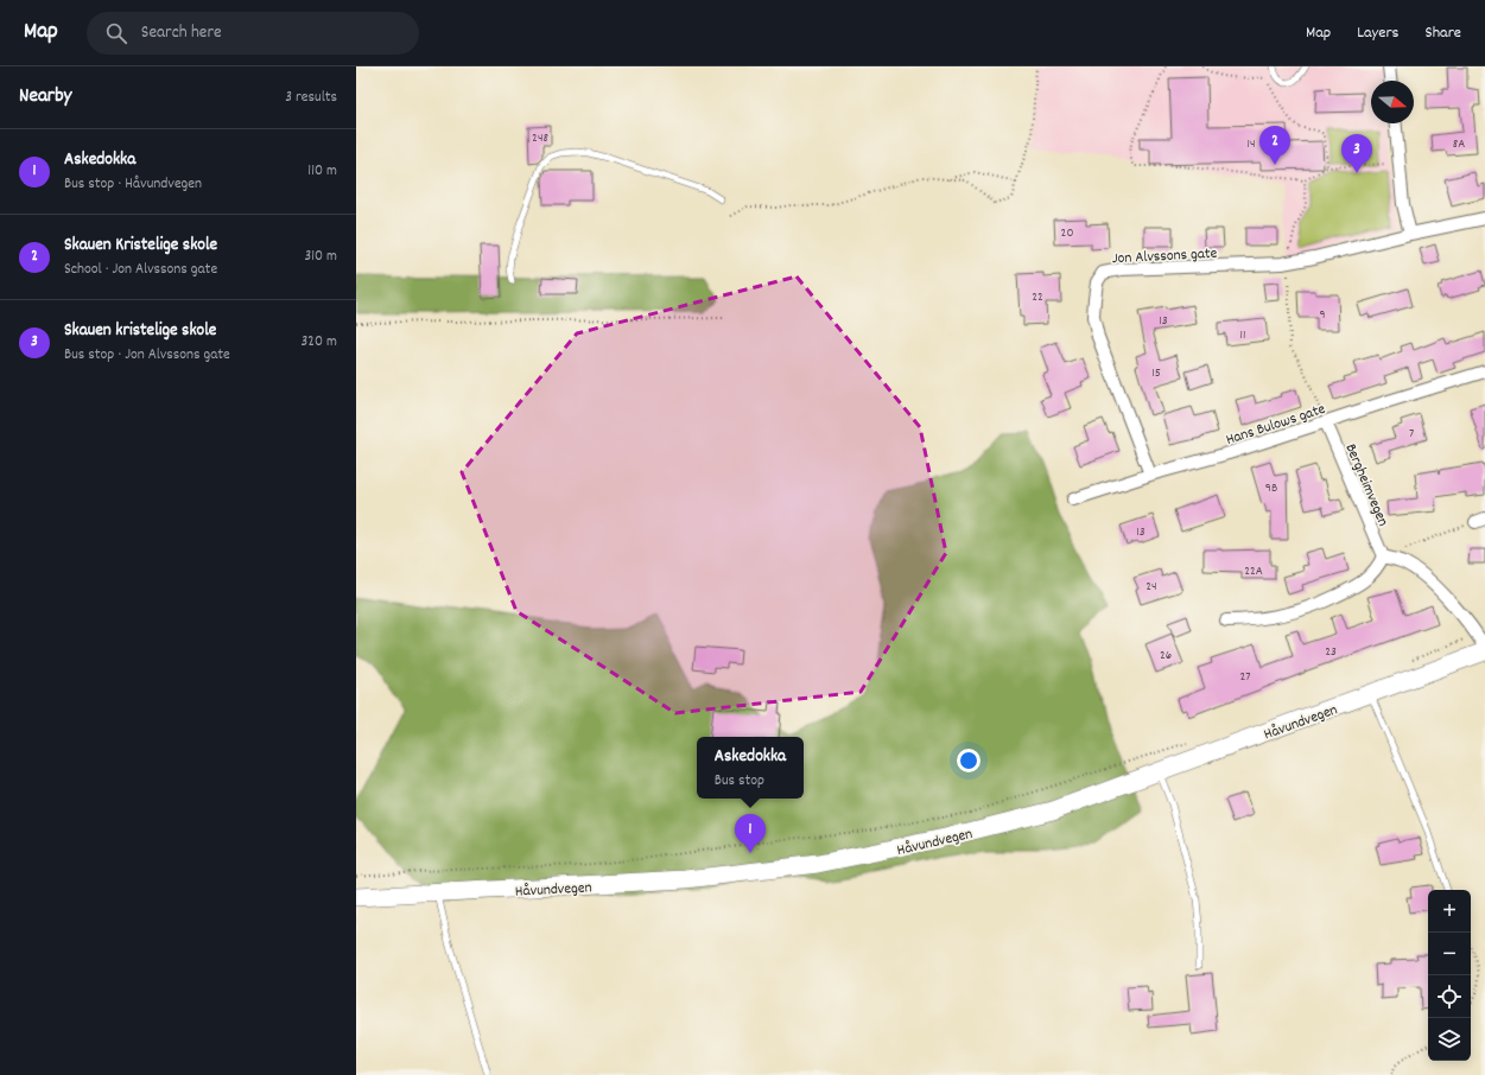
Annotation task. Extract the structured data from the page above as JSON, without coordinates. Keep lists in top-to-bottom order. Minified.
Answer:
{"streets":{"main road":["Håvundvegen"],"street":["Jon Alvssons gate","Hans Bulows gate","Bergheimvegen"]},"crossings":[["Jon Alvssons gate","Hans Bulows gate"],["Hans Bulows gate","Bergheimvegen"]],"house_numbers":["248","14","8A","20","22","9","13","11","15","7","9B","13","22A","24","23","26","27"],"north":"right","page":{"header":"Map","search":"Search here","nav":["Map","Layers","Share"],"heading":["Nearby","3 results"],"pins":["2","3","1"],"list":[{"mark":"1","name":"Askedokka","note":"Bus stop · Håvundvegen","value":"110 m"},{"mark":"2","name":"Skauen Kristelige skole","note":"School · Jon Alvssons gate","value":"310 m"},{"mark":"3","name":"Skauen kristelige skole","note":"Bus stop · Jon Alvssons gate","value":"320 m"}],"popup":["Askedokka","Bus stop"],"map_buttons":["+","−"]}}
